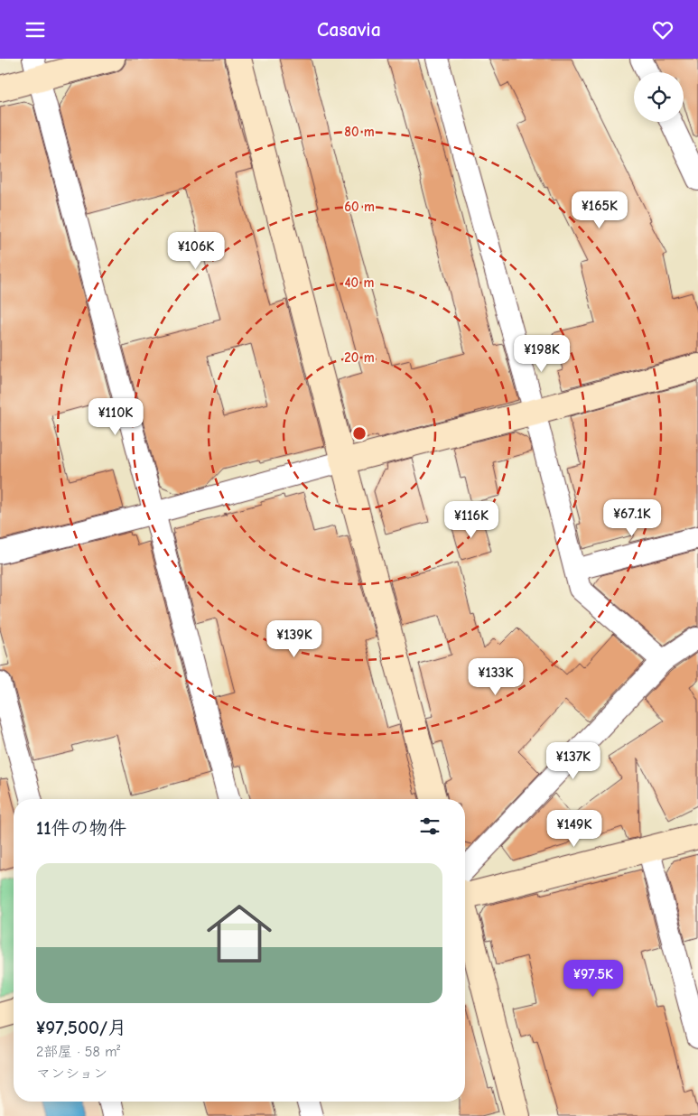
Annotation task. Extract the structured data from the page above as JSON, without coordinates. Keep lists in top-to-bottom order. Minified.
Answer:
{"page":{"header":"Casavia","price":["¥165K","¥106K","¥198K","¥110K","¥67.1K","¥116K","¥139K","¥133K","¥137K","¥149K","¥97.5K"],"heading":"11件の物件","list":[{"name":"¥97,500/月","note":"2部屋 · 58 m² · マンション"}]},"rings":["80 m","60 m","40 m","20 m"]}
